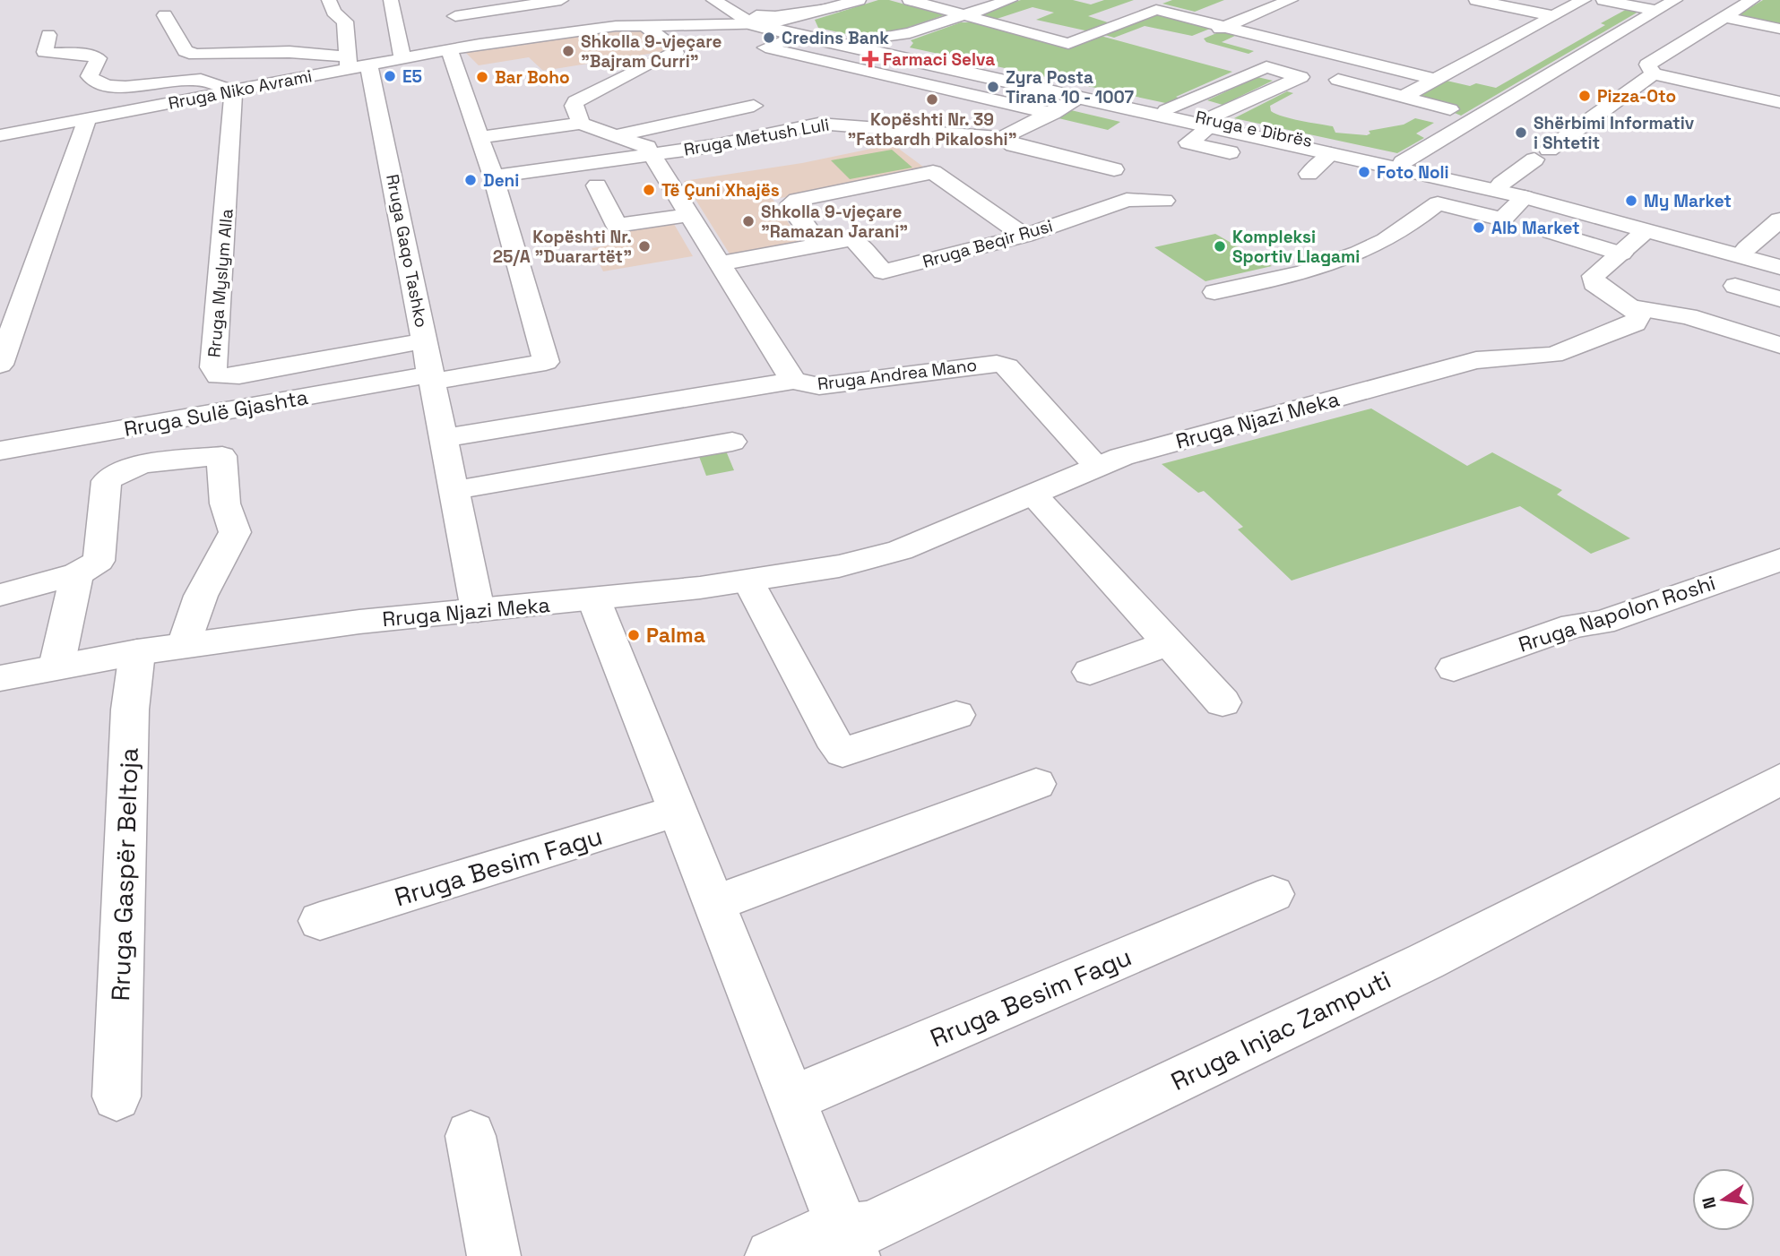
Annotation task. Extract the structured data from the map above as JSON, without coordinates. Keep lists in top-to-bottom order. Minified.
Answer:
{"streets":{"street":["Rruga Niko Avrami","Rruga e Dibrës","Rruga Metush Luli","Rruga Beqir Rusi","Rruga Gaqo Tashko","Rruga Myslym Alla","Rruga Andrea Mano","Rruga Sulë Gjashta","Rruga Njazi Meka","Rruga Napolon Roshi","Rruga Besim Fagu","Rruga Gaspër Beltoja","Rruga Injac Zamputi"]},"crossings":[["Rruga Niko Avrami","Rruga e Dibrës"],["Rruga Niko Avrami","Rruga Gaqo Tashko"],["Rruga Niko Avrami","Rruga Myslym Alla"],["Rruga Metush Luli","Rruga Andrea Mano"],["Rruga Metush Luli","Rruga Sulë Gjashta"],["Rruga Gaqo Tashko","Rruga Myslym Alla"],["Rruga Gaqo Tashko","Rruga Sulë Gjashta"],["Rruga Gaqo Tashko","Rruga Njazi Meka"],["Rruga Andrea Mano","Rruga Njazi Meka"],["Rruga Njazi Meka","Rruga Gaspër Beltoja"]],"places":{"other":["Credins Bank","Shkolla 9-vjeçare \"Bajram Curri\"","E5","Bar Boho","Zyra Posta Tirana 10 - 1007","Pizza-Oto","Kopështi Nr. 39 \"Fatbardh Pikaloshi\"","Shërbimi Informativ i Shtetit","Foto Noli","Deni","Të Çuni Xhajës","My Market","Shkolla 9-vjeçare \"Ramazan Jarani\"","Alb Market","Kopështi Nr. 25/A \"Duarartët\"","Kompleksi Sportiv Llagami","Palma"],"health":["Farmaci Selva"]},"north":"left"}
